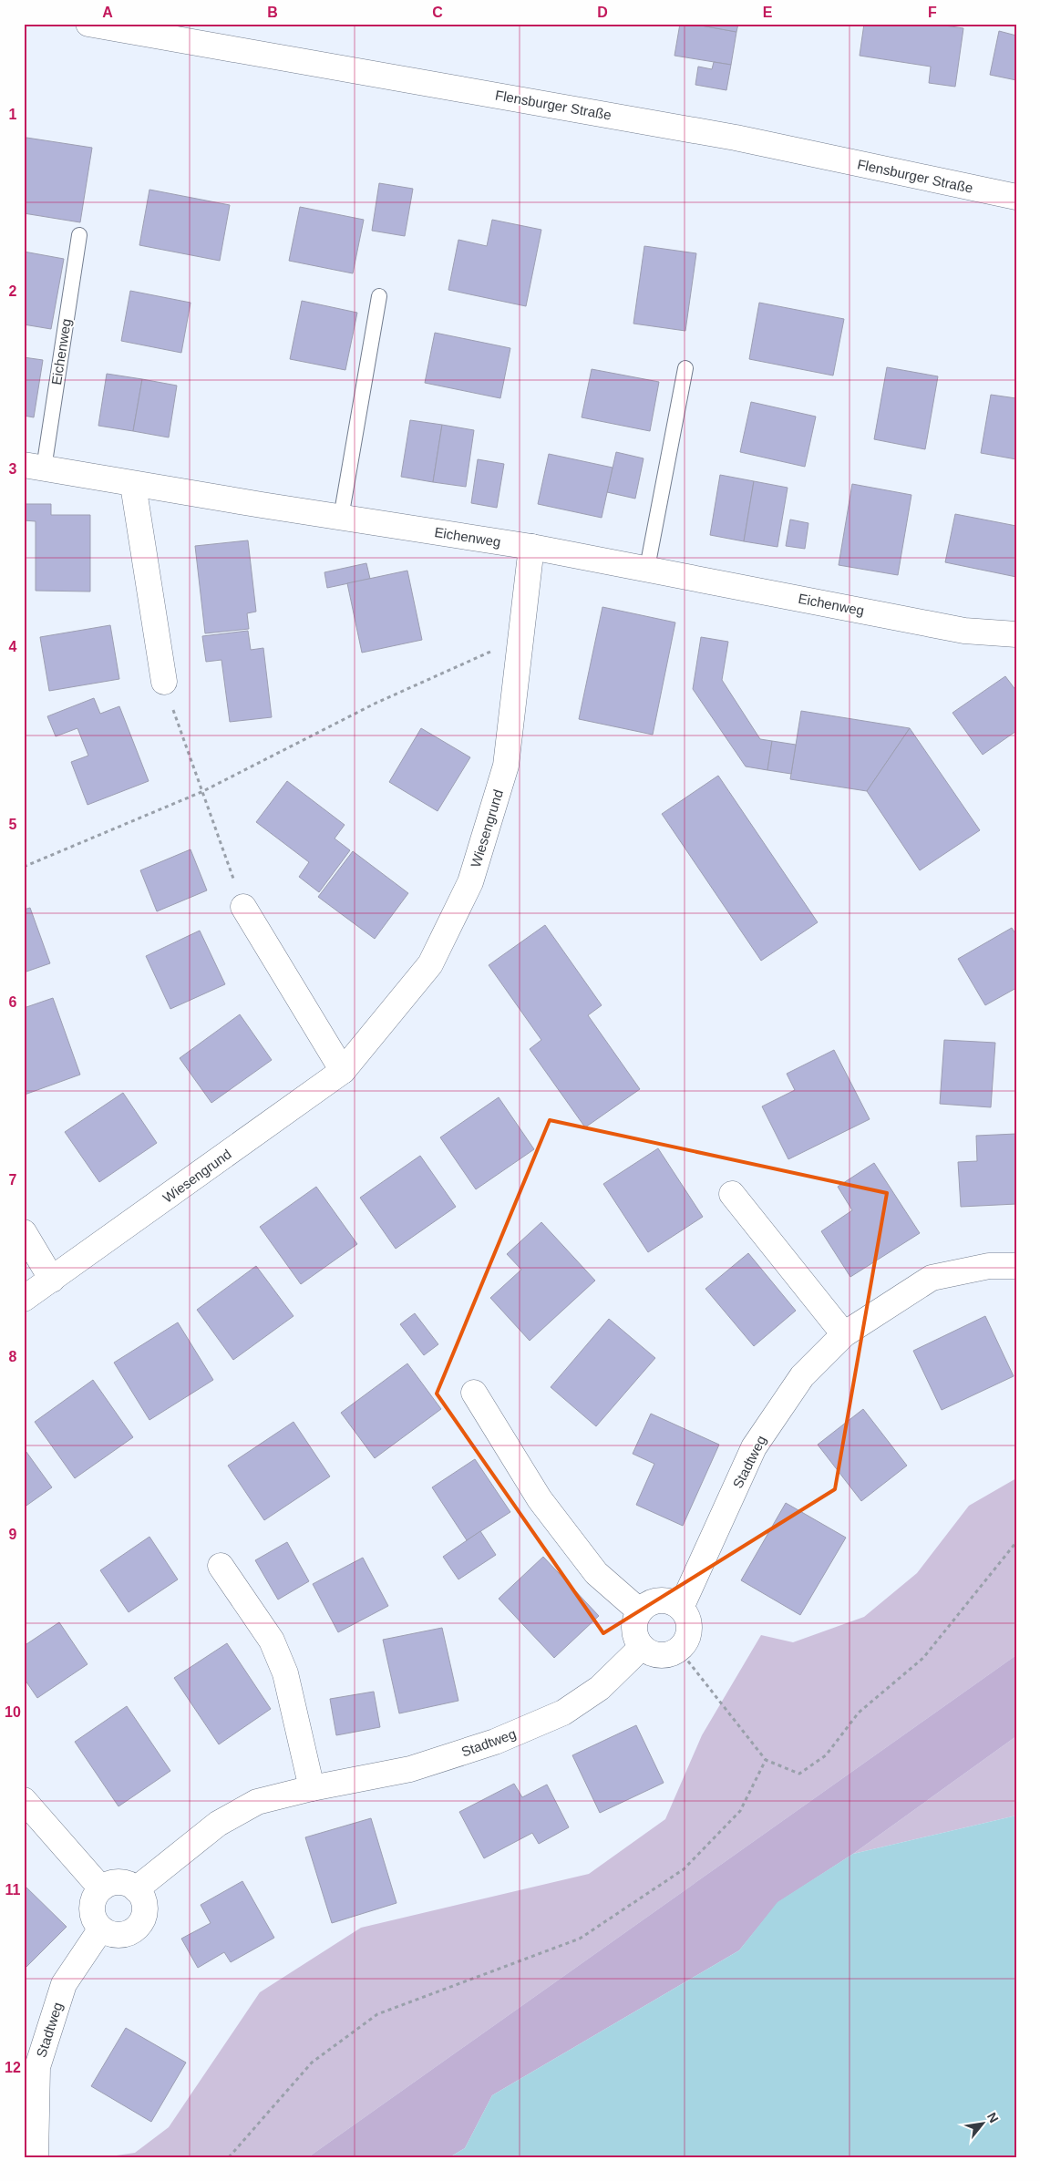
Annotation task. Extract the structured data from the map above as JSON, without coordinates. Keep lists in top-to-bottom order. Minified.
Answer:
{"streets":{"street":["Flensburger Straße","Eichenweg","Wiesengrund","Stadtweg"]},"crossings":[["Eichenweg","Wiesengrund"]],"north":"top right","grid":{"columns":["A","B","C","D","E","F"],"rows":["1","2","3","4","5","6","7","8","9","10","11","12"]}}
